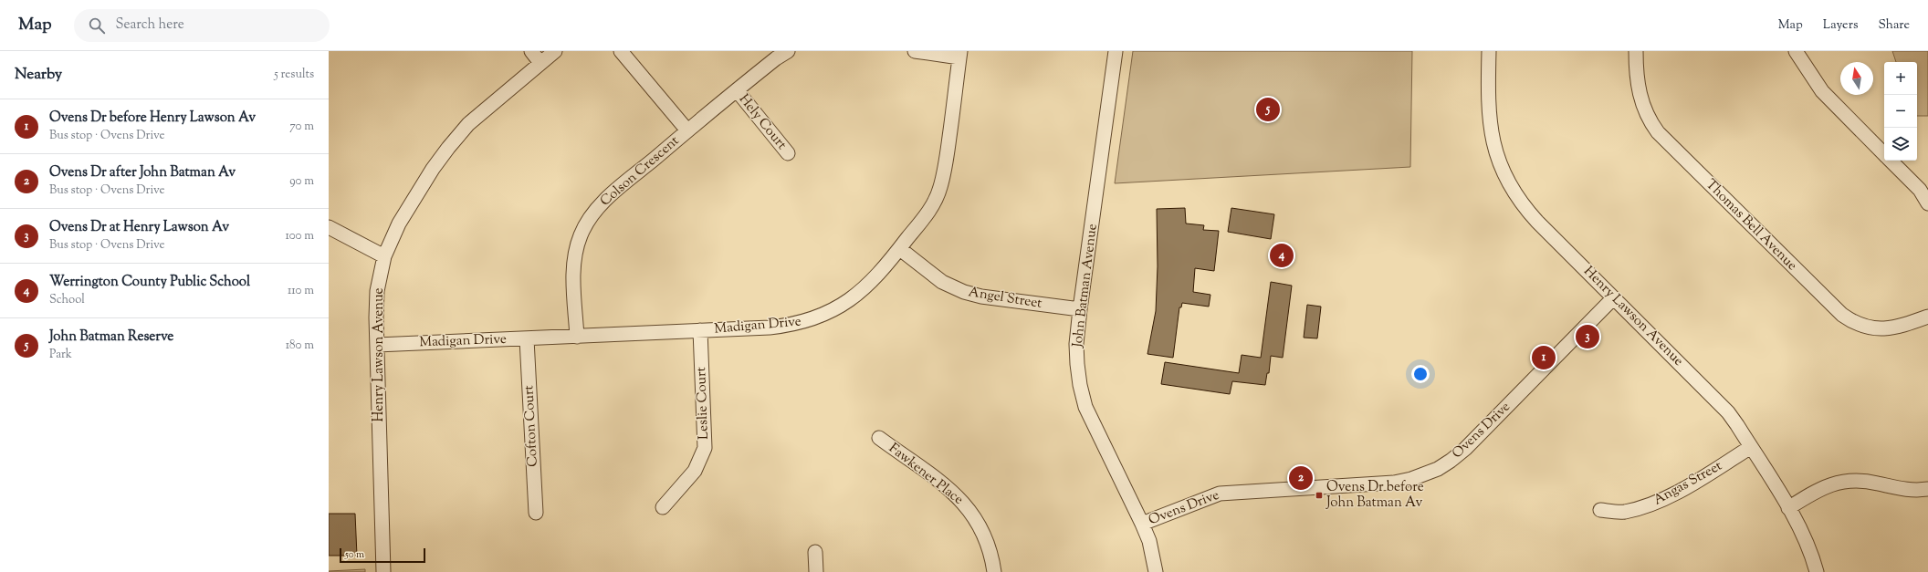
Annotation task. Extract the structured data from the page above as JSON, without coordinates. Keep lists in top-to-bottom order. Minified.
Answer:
{"streets":{"street":["Hely Court","Colson Crescent","Thomas Bell Avenue","John Batman Avenue","Angel Street","Henry Lawson Avenue","Madigan Drive","Leslie Court","Cofton Court","Ovens Drive","Fawkener Place","Angas Street"]},"crossings":[["Hely Court","Colson Crescent"],["Colson Crescent","Madigan Drive"],["John Batman Avenue","Angel Street"],["John Batman Avenue","Ovens Drive"],["Angel Street","Madigan Drive"],["Henry Lawson Avenue","Madigan Drive"],["Henry Lawson Avenue","Ovens Drive"],["Henry Lawson Avenue","Angas Street"],["Madigan Drive","Leslie Court"],["Madigan Drive","Cofton Court"]],"places":{"transit":["Ovens Dr before John Batman Av"]},"scale_bar":"50 m","north":"top","page":{"header":"Map","search":"Search here","nav":["Map","Layers","Share"],"heading":["Nearby","5 results"],"map_buttons":["+","−"],"pins":["5","4","3","1","2"],"list":[{"mark":"1","name":"Ovens Dr before Henry Lawson Av","note":"Bus stop · Ovens Drive","value":"70 m"},{"mark":"2","name":"Ovens Dr after John Batman Av","note":"Bus stop · Ovens Drive","value":"90 m"},{"mark":"3","name":"Ovens Dr at Henry Lawson Av","note":"Bus stop · Ovens Drive","value":"100 m"},{"mark":"4","name":"Werrington County Public School","note":"School","value":"110 m"},{"mark":"5","name":"John Batman Reserve","note":"Park","value":"180 m"}],"scale":"50 m"}}
